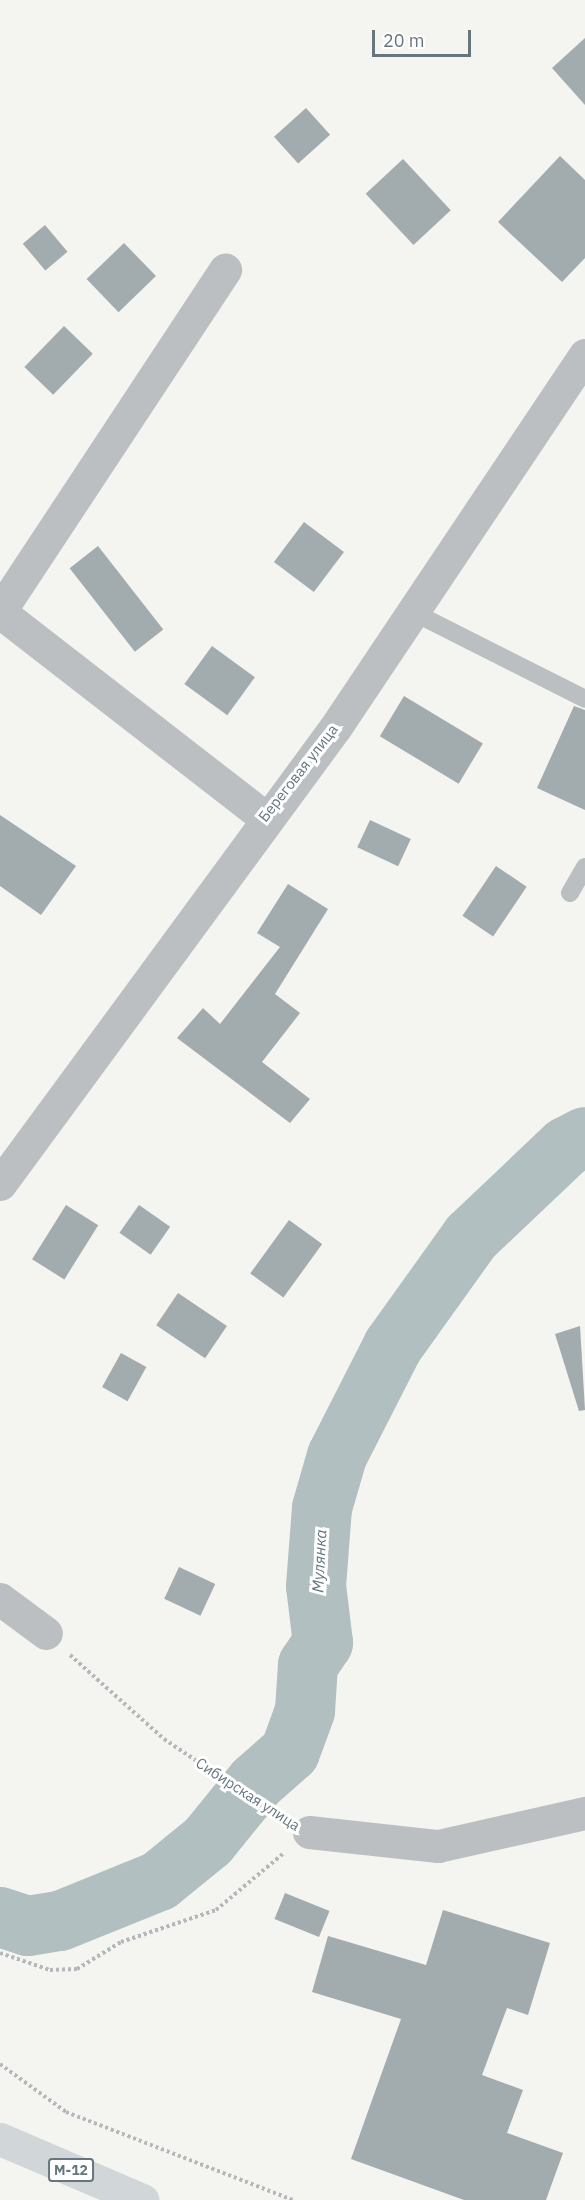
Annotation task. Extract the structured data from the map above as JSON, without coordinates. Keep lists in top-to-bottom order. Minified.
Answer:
{"streets":{"highway":["М-12"],"street":["Береговая улица","Сибирская улица"]},"water":["Мулянка"],"scale_bar":"20 m"}
